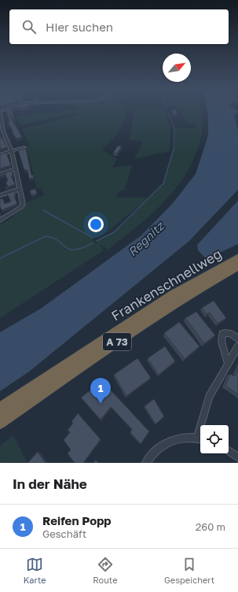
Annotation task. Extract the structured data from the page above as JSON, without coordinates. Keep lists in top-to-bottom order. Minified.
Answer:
{"streets":{"highway":["Frankenschnellweg","A 73"]},"water":["Regnitz"],"north":"top right","page":{"search":"Hier suchen","pins":"1","heading":"In der Nähe","list":[{"mark":"1","name":"Reifen Popp","note":"Geschäft","value":"260 m"}],"nav":["Karte","Route","Gespeichert"]}}
